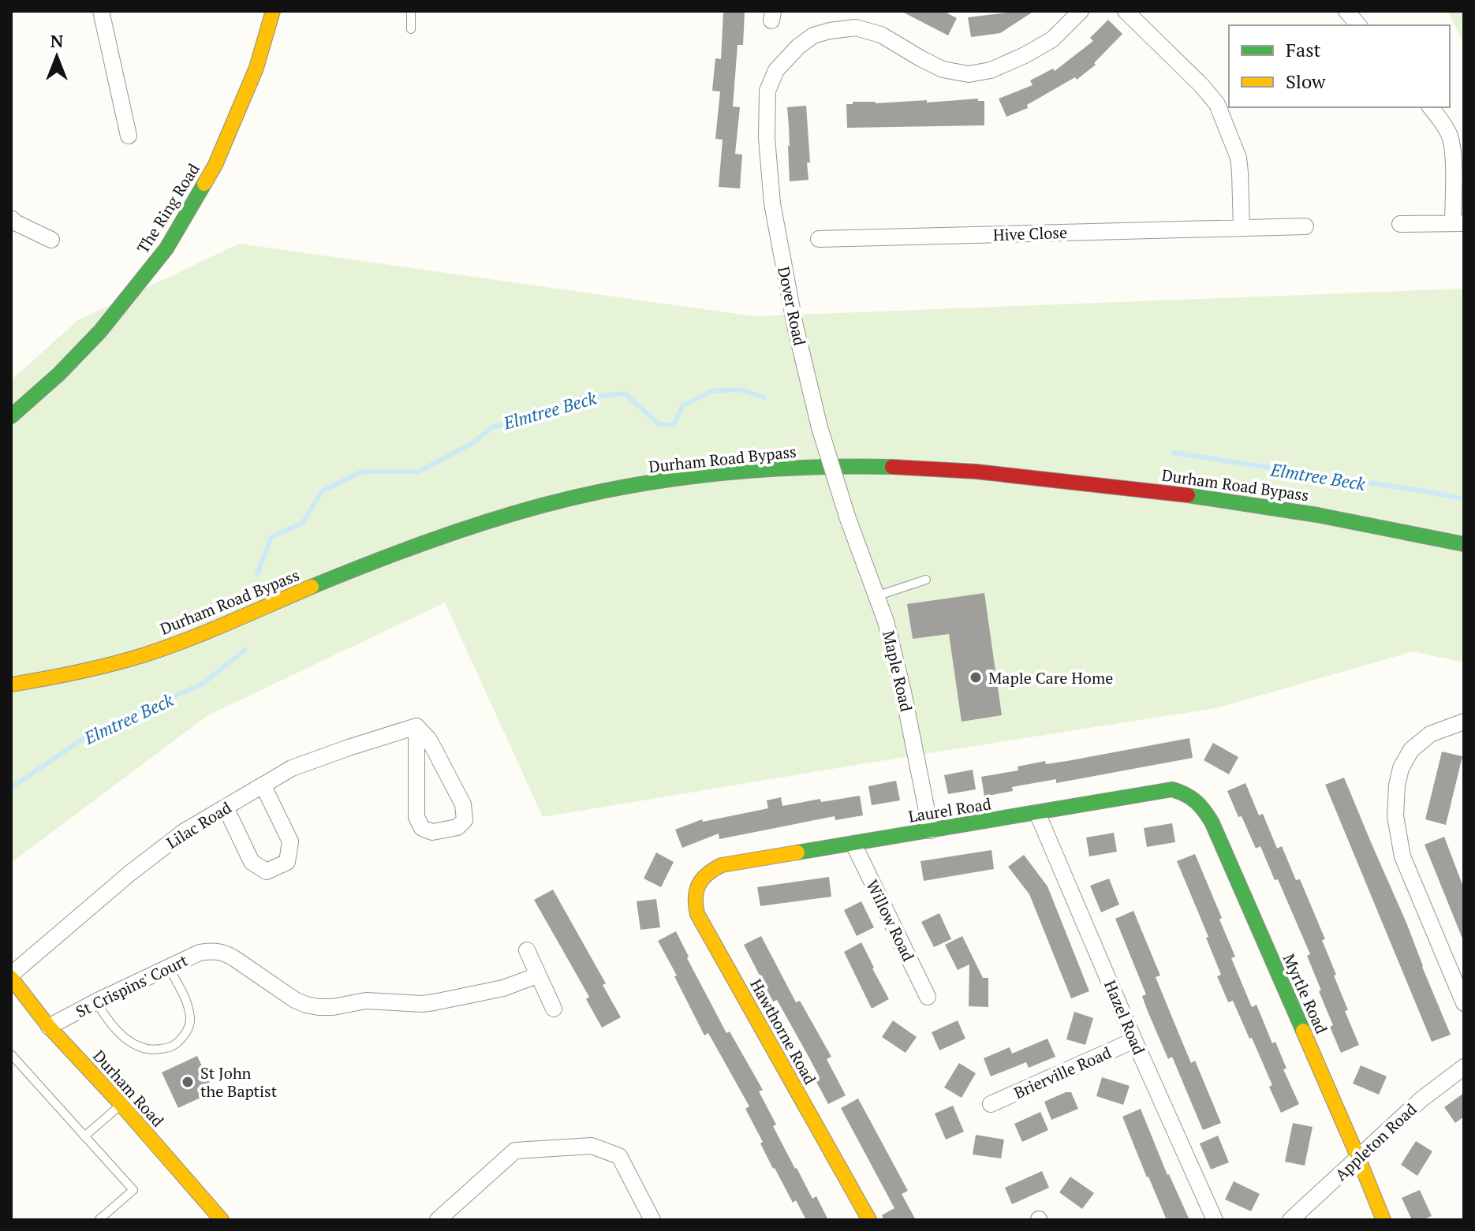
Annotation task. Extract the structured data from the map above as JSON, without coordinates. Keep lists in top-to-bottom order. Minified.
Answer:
{"streets":{"main road":["The Ring Road","Durham Road Bypass","Laurel Road","Myrtle Road","Hawthorne Road","Durham Road"],"street":["Hive Close","Dover Road","Maple Road","Lilac Road","Willow Road","St Crispins' Court","Hazel Road","Brierville Road","Appleton Road"]},"crossings":[["Dover Road","Maple Road"],["Maple Road","Laurel Road"],["Laurel Road","Willow Road"],["Laurel Road","Myrtle Road"],["Laurel Road","Hazel Road"],["Laurel Road","Hawthorne Road"],["Lilac Road","Durham Road"],["St Crispins' Court","Durham Road"],["Myrtle Road","Appleton Road"],["Hazel Road","Brierville Road"]],"water":["Elmtree Beck"],"places":["Maple Care Home","St John the Baptist"],"legend":["Fast","Slow"],"north":"top"}
